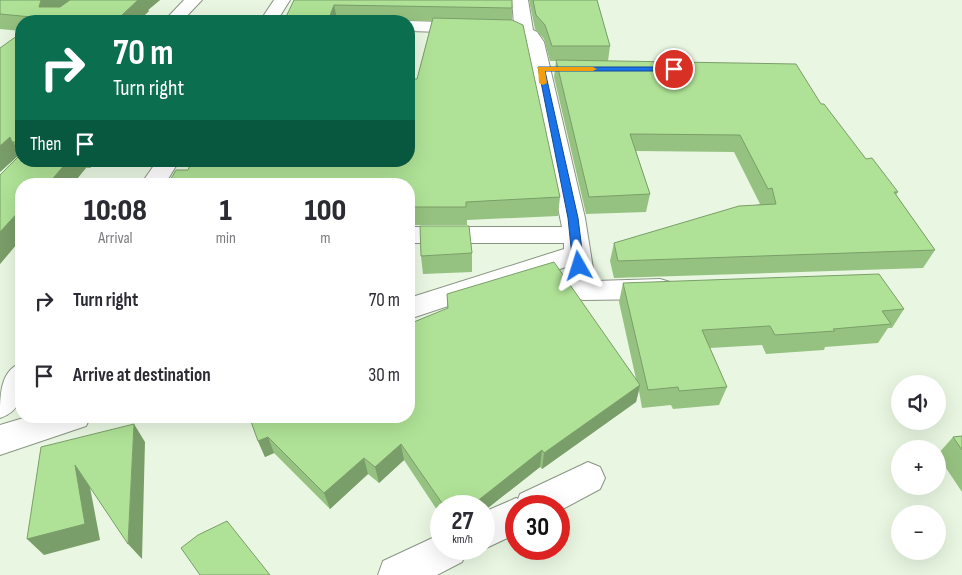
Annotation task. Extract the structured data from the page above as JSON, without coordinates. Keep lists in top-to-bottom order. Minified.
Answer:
{"page":{"turn":["70 m","Turn right"],"then":"Then","eta":["10:08","Arrival","1","min","100","m"],"list":[{"name":"Turn right","value":"70 m"},{"name":"Arrive at destination","value":"30 m"}],"map_buttons":["+","−"],"speed":"27 km/h","limit":"30"}}
